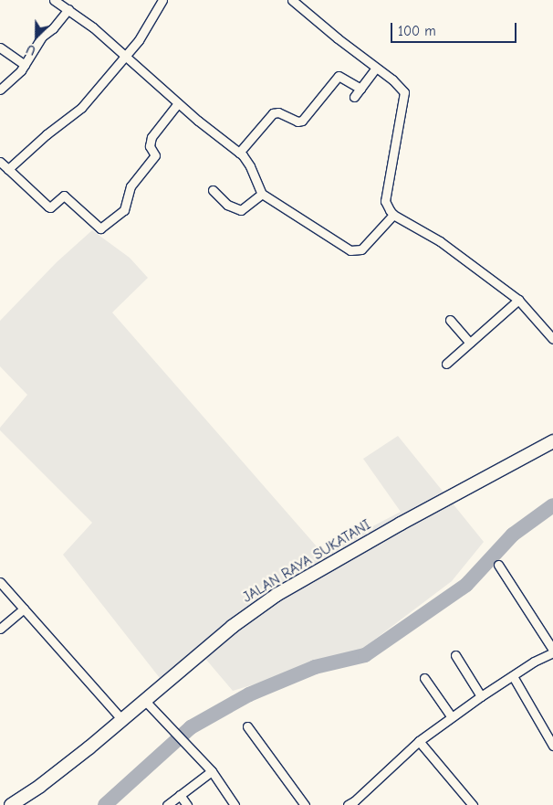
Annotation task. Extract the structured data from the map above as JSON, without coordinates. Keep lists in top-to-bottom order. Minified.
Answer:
{"streets":{"main road":["JALAN RAYA SUKATANI"]},"scale_bar":"100 m","north":"bottom left"}
